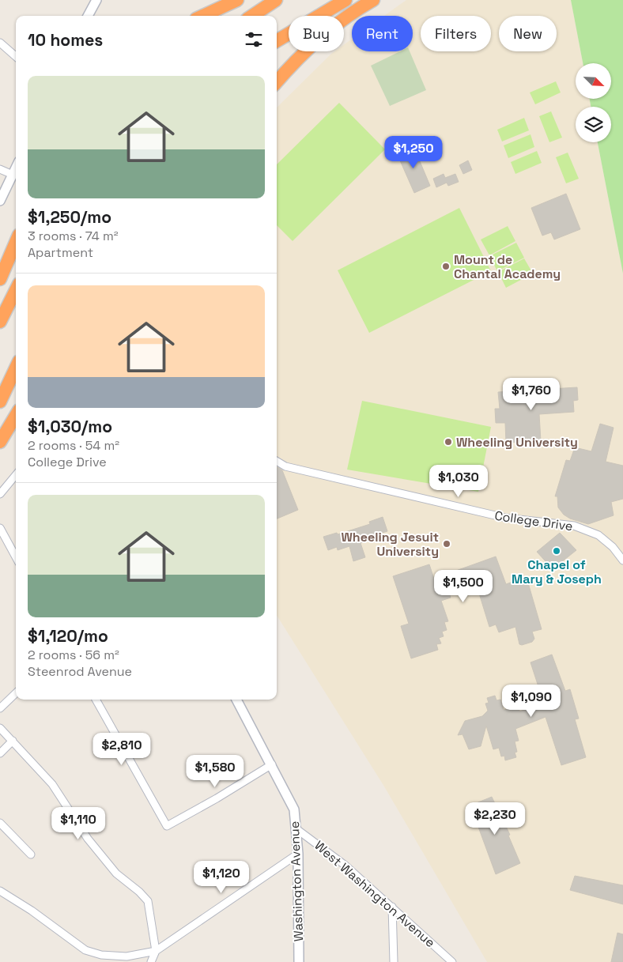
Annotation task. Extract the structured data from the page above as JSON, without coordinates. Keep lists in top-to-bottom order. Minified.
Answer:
{"streets":{"street":["College Drive","Washington Avenue","West Washington Avenue"]},"crossings":[["Washington Avenue","West Washington Avenue"]],"places":["Mount de Chantal Academy","Wheeling University","Wheeling Jesuit University","Chapel of Mary & Joseph"],"north":"bottom right","page":{"chip":["Buy","Rent","Filters","New"],"heading":"10 homes","list":[{"name":"$1,250/mo","note":"3 rooms · 74 m² · Apartment"},{"name":"$1,030/mo","note":"2 rooms · 54 m² · College Drive"},{"name":"$1,120/mo","note":"2 rooms · 56 m² · Steenrod Avenue"}],"price":["$1,250","$1,760","$1,030","$1,500","$1,090","$2,810","$1,580","$2,230","$1,110","$1,120"]}}
